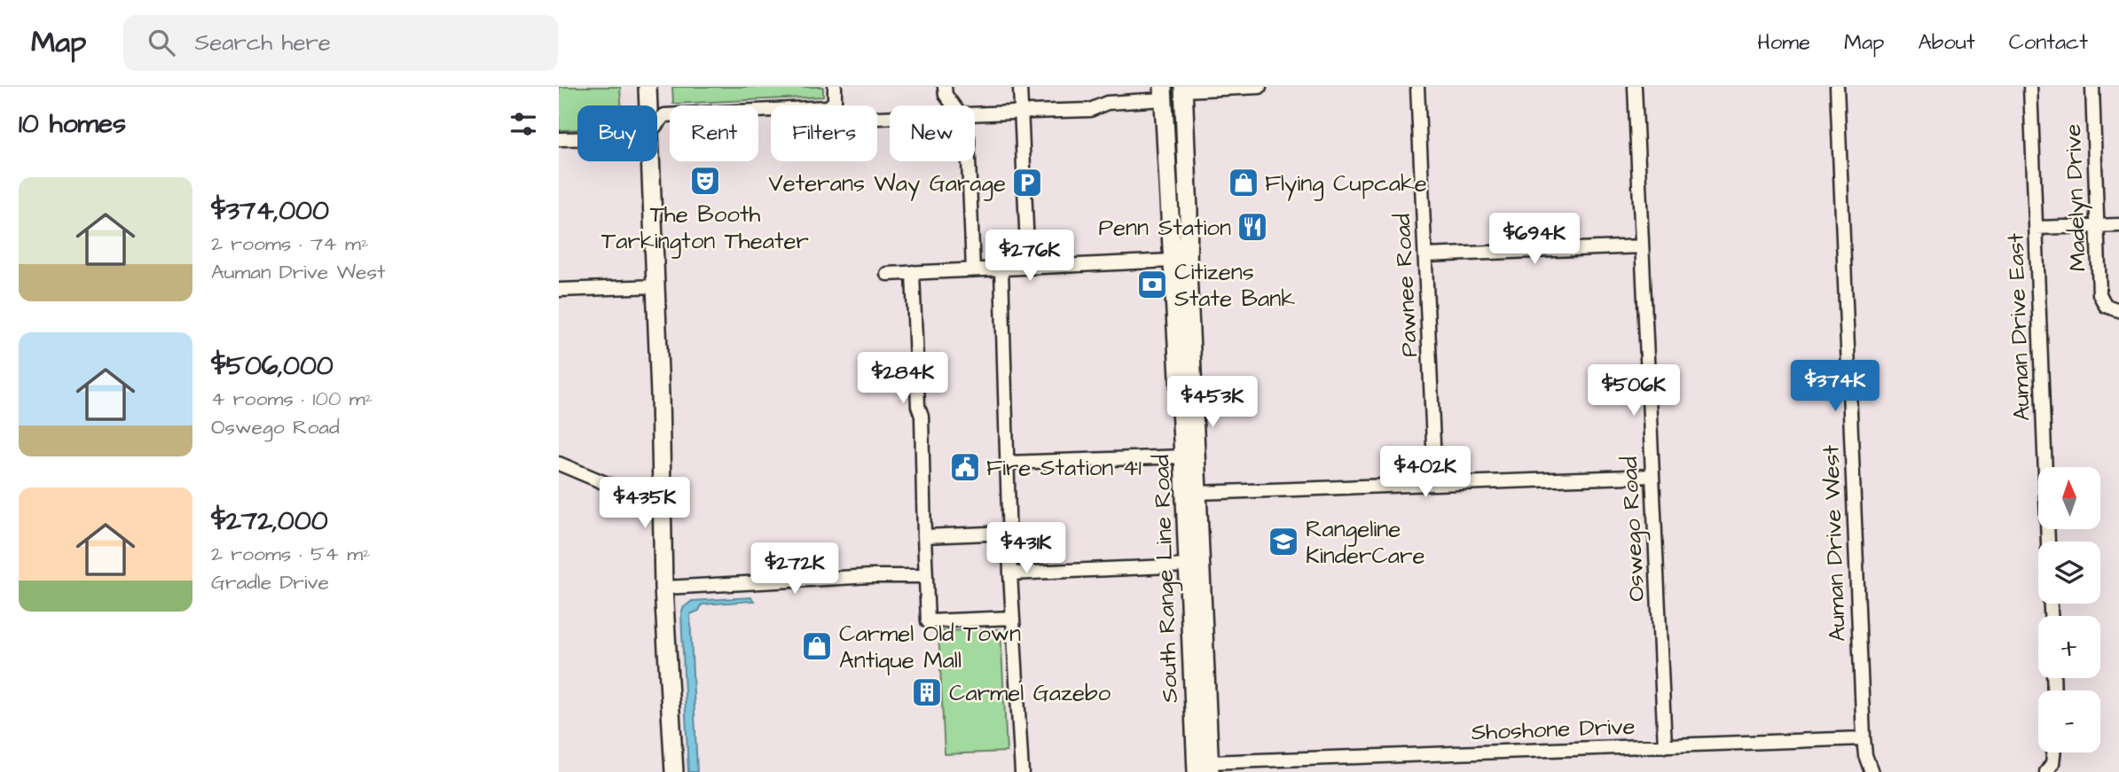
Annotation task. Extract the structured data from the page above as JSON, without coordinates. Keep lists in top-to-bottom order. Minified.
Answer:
{"streets":{"main road":["South Range Line Road"],"street":["Madelyn Drive","Pawnee Road","Auman Drive East","Oswego Road","Auman Drive West","Shoshone Drive"]},"crossings":[["Oswego Road","Shoshone Drive"],["Auman Drive West","Shoshone Drive"],["South Range Line Road","Shoshone Drive"]],"places":{"theatre":["The Booth Tarkington Theater"],"parking":["Veterans Way Garage"],"shop":["Flying Cupcake","Carmel Old Town Antique Mall"],"restaurant":["Penn Station"],"bank":["Citizens State Bank"],"public building":["Fire Station 41"],"school or university":["Rangeline KinderCare"],"building":["Carmel Gazebo"]},"north":"top","page":{"header":"Map","search":"Search here","nav":["Home","Map","About","Contact"],"heading":"10 homes","chip":["Buy","Rent","Filters","New"],"list":[{"name":"$374,000","note":"2 rooms · 74 m² · Auman Drive West"},{"name":"$506,000","note":"4 rooms · 100 m² · Oswego Road"},{"name":"$272,000","note":"2 rooms · 54 m² · Gradle Drive"}],"price":["$694K","$276K","$284K","$374K","$506K","$453K","$402K","$435K","$431K","$272K"],"map_buttons":["+","−"]}}
